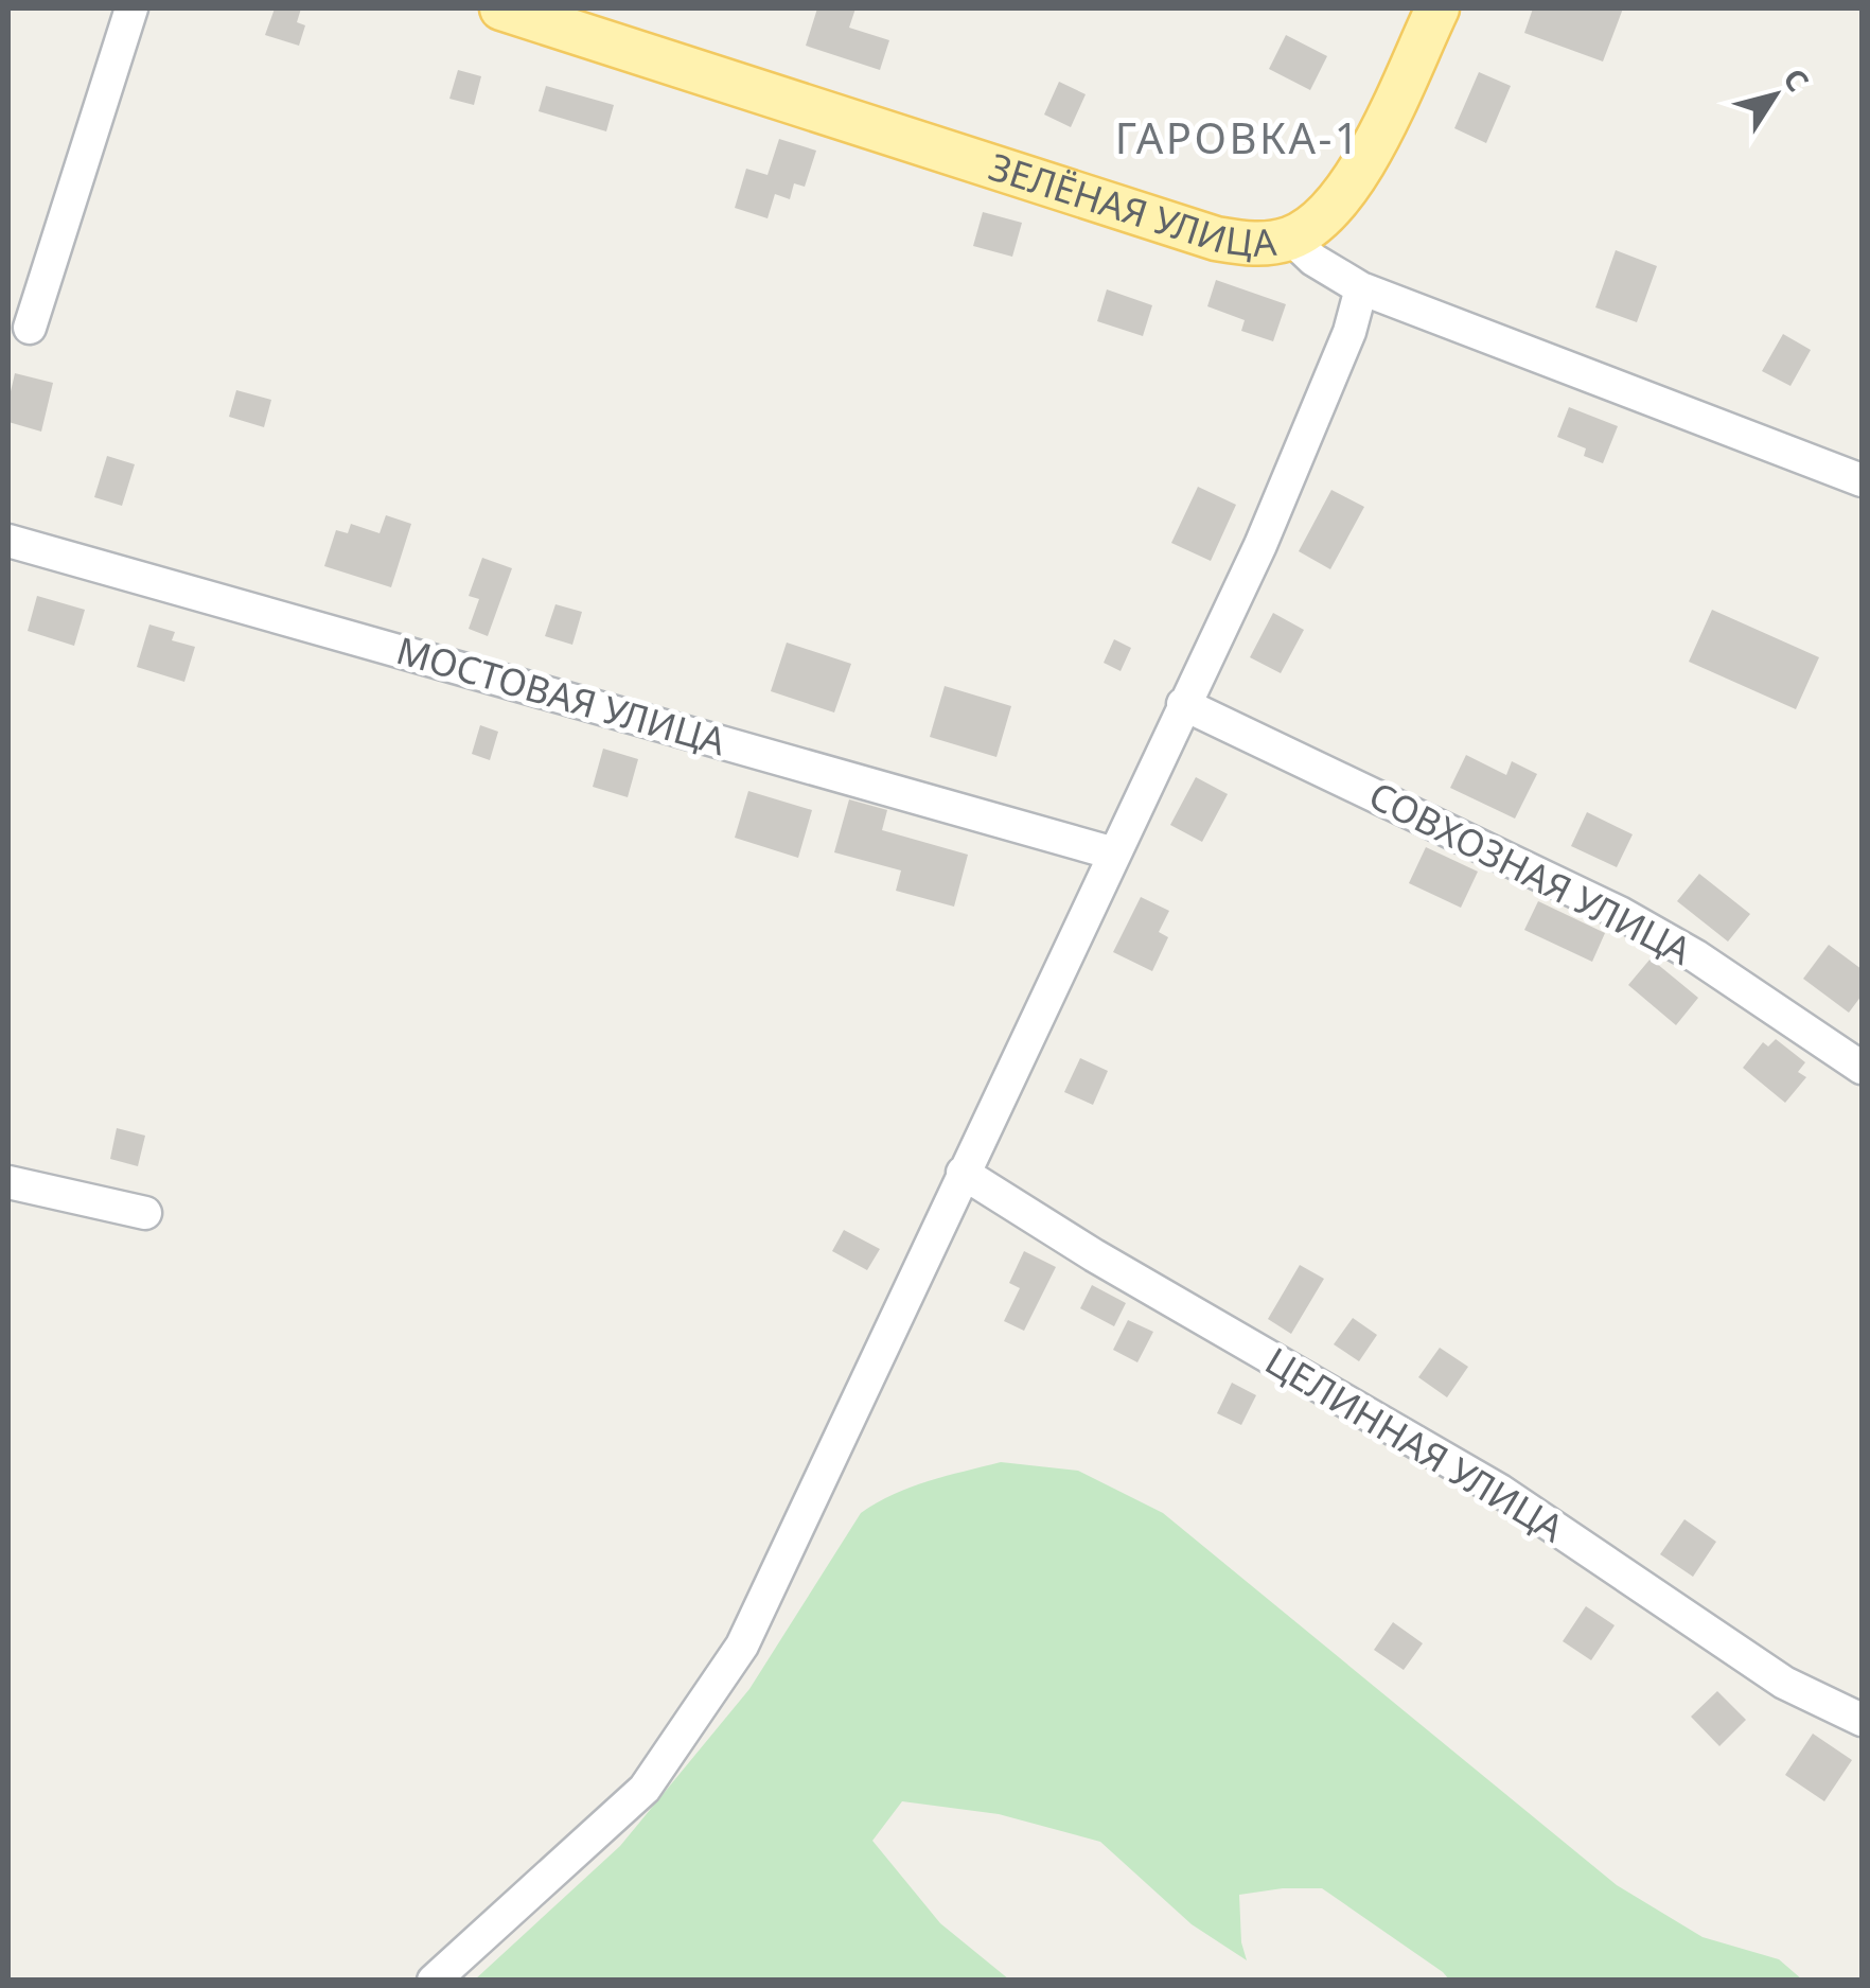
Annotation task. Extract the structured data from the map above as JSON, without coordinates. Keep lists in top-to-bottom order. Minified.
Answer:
{"streets":{"main road":["ЗЕЛЁНАЯ УЛИЦА"],"street":["МОСТОВАЯ УЛИЦА","СОВХОЗНАЯ УЛИЦА","ЦЕЛИННАЯ УЛИЦА"]},"districts":["ГАРОВКА-1"],"north":"top right"}
